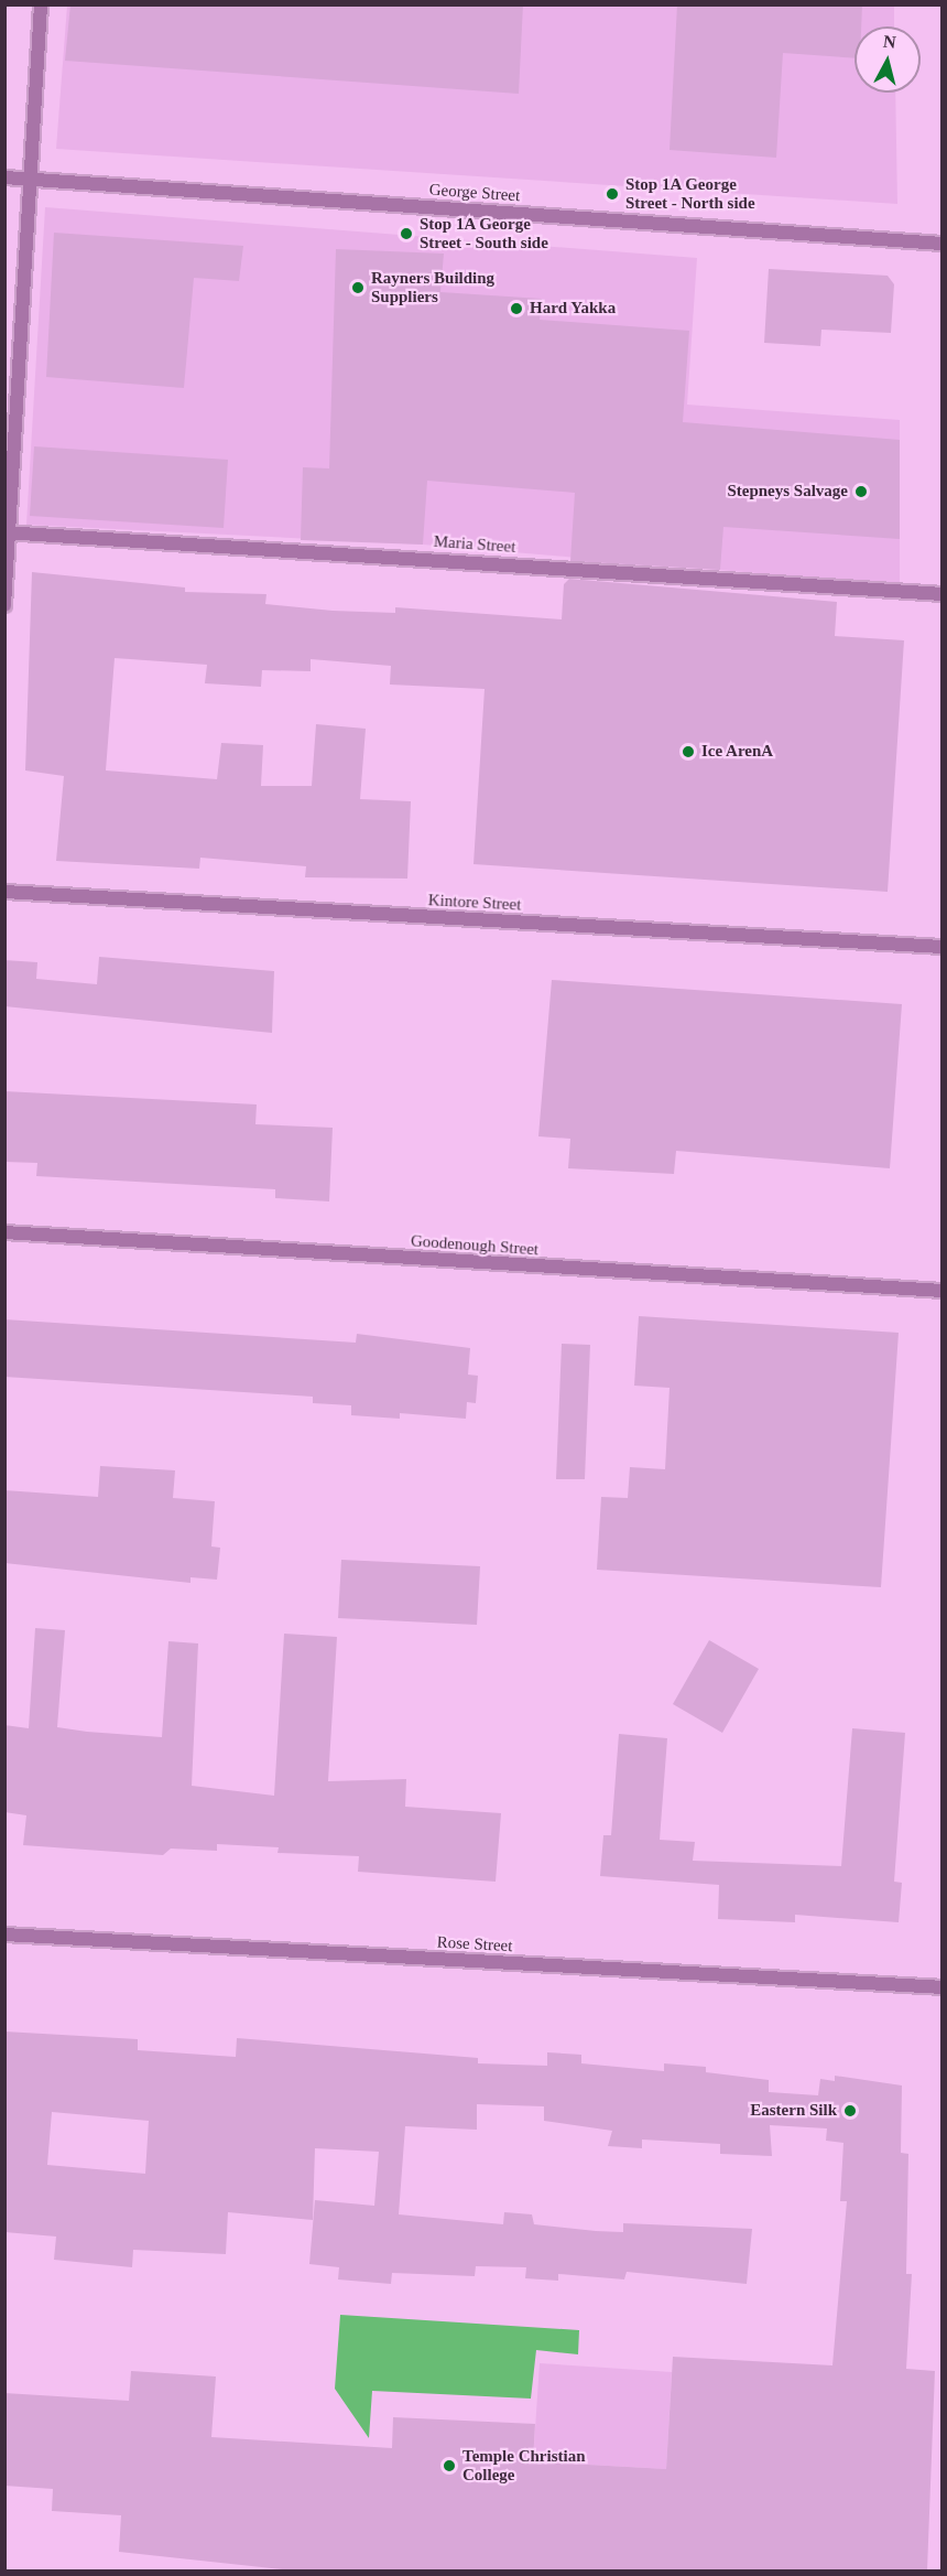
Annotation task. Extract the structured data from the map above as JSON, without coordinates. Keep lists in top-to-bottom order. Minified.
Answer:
{"streets":{"street":["George Street","Maria Street","Kintore Street","Goodenough Street","Rose Street"]},"places":["Stop 1A George Street - North side","Stop 1A George Street - South side","Rayners Building Suppliers","Hard Yakka","Stepneys Salvage","Ice ArenA","Eastern Silk","Temple Christian College"],"north":"top"}
